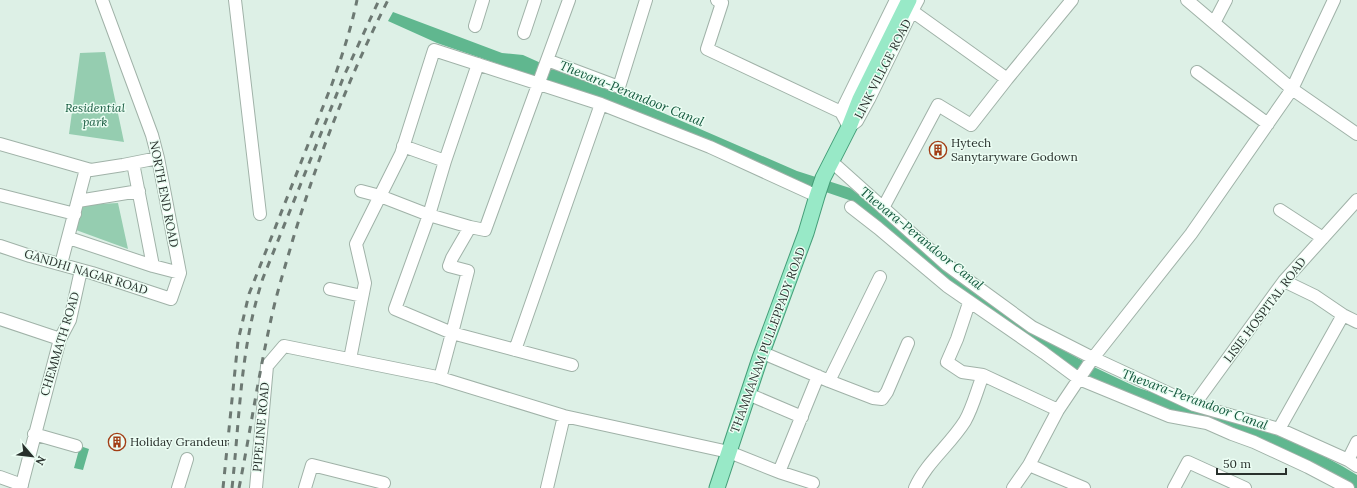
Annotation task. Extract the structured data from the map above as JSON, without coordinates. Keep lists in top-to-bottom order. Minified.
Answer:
{"streets":{"main road":["THAMMANAM PULLEPPADY ROAD"],"street":["LINK VILLGE ROAD","NORTH END ROAD","GANDHI NAGAR ROAD","LISIE HOSPITAL ROAD","CHEMMATH ROAD","PIPELINE ROAD"]},"crossings":[["LINK VILLGE ROAD","THAMMANAM PULLEPPADY ROAD"],["NORTH END ROAD","GANDHI NAGAR ROAD"],["GANDHI NAGAR ROAD","CHEMMATH ROAD"]],"water":["Thevara-Perandoor Canal"],"parks":["Residential park"],"places":{"building":["Hytech Sanytaryware Godown","Holiday Grandeur"]},"scale_bar":"50 m","north":"bottom right"}
